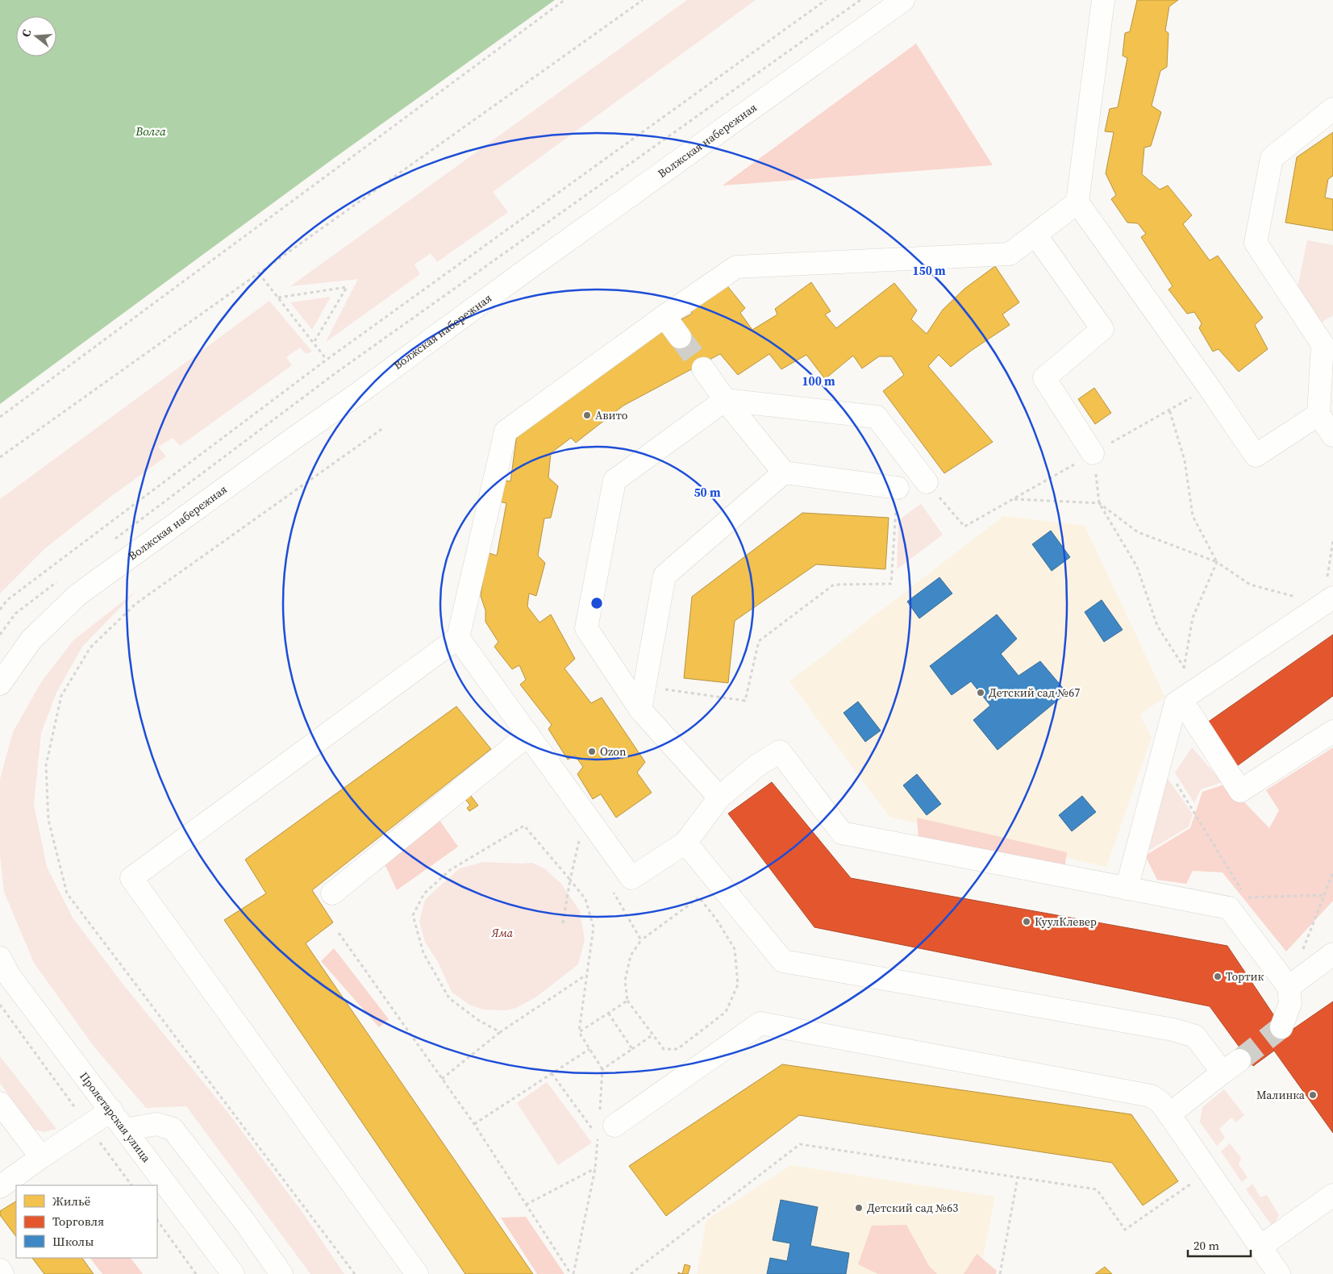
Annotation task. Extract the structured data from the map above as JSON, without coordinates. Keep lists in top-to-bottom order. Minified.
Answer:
{"streets":{"street":["Волжская набережная","Пролетарская улица"]},"water":["Волга"],"parks":["Яма"],"places":["Авито","Детский сад №67","Ozon","КуулКлевер","Тортик","Малинка","Детский сад №63"],"legend":["Жильё","Торговля","Школы"],"scale_bar":"20 m","north":"left","rings":["150 m","100 m","50 m"]}
